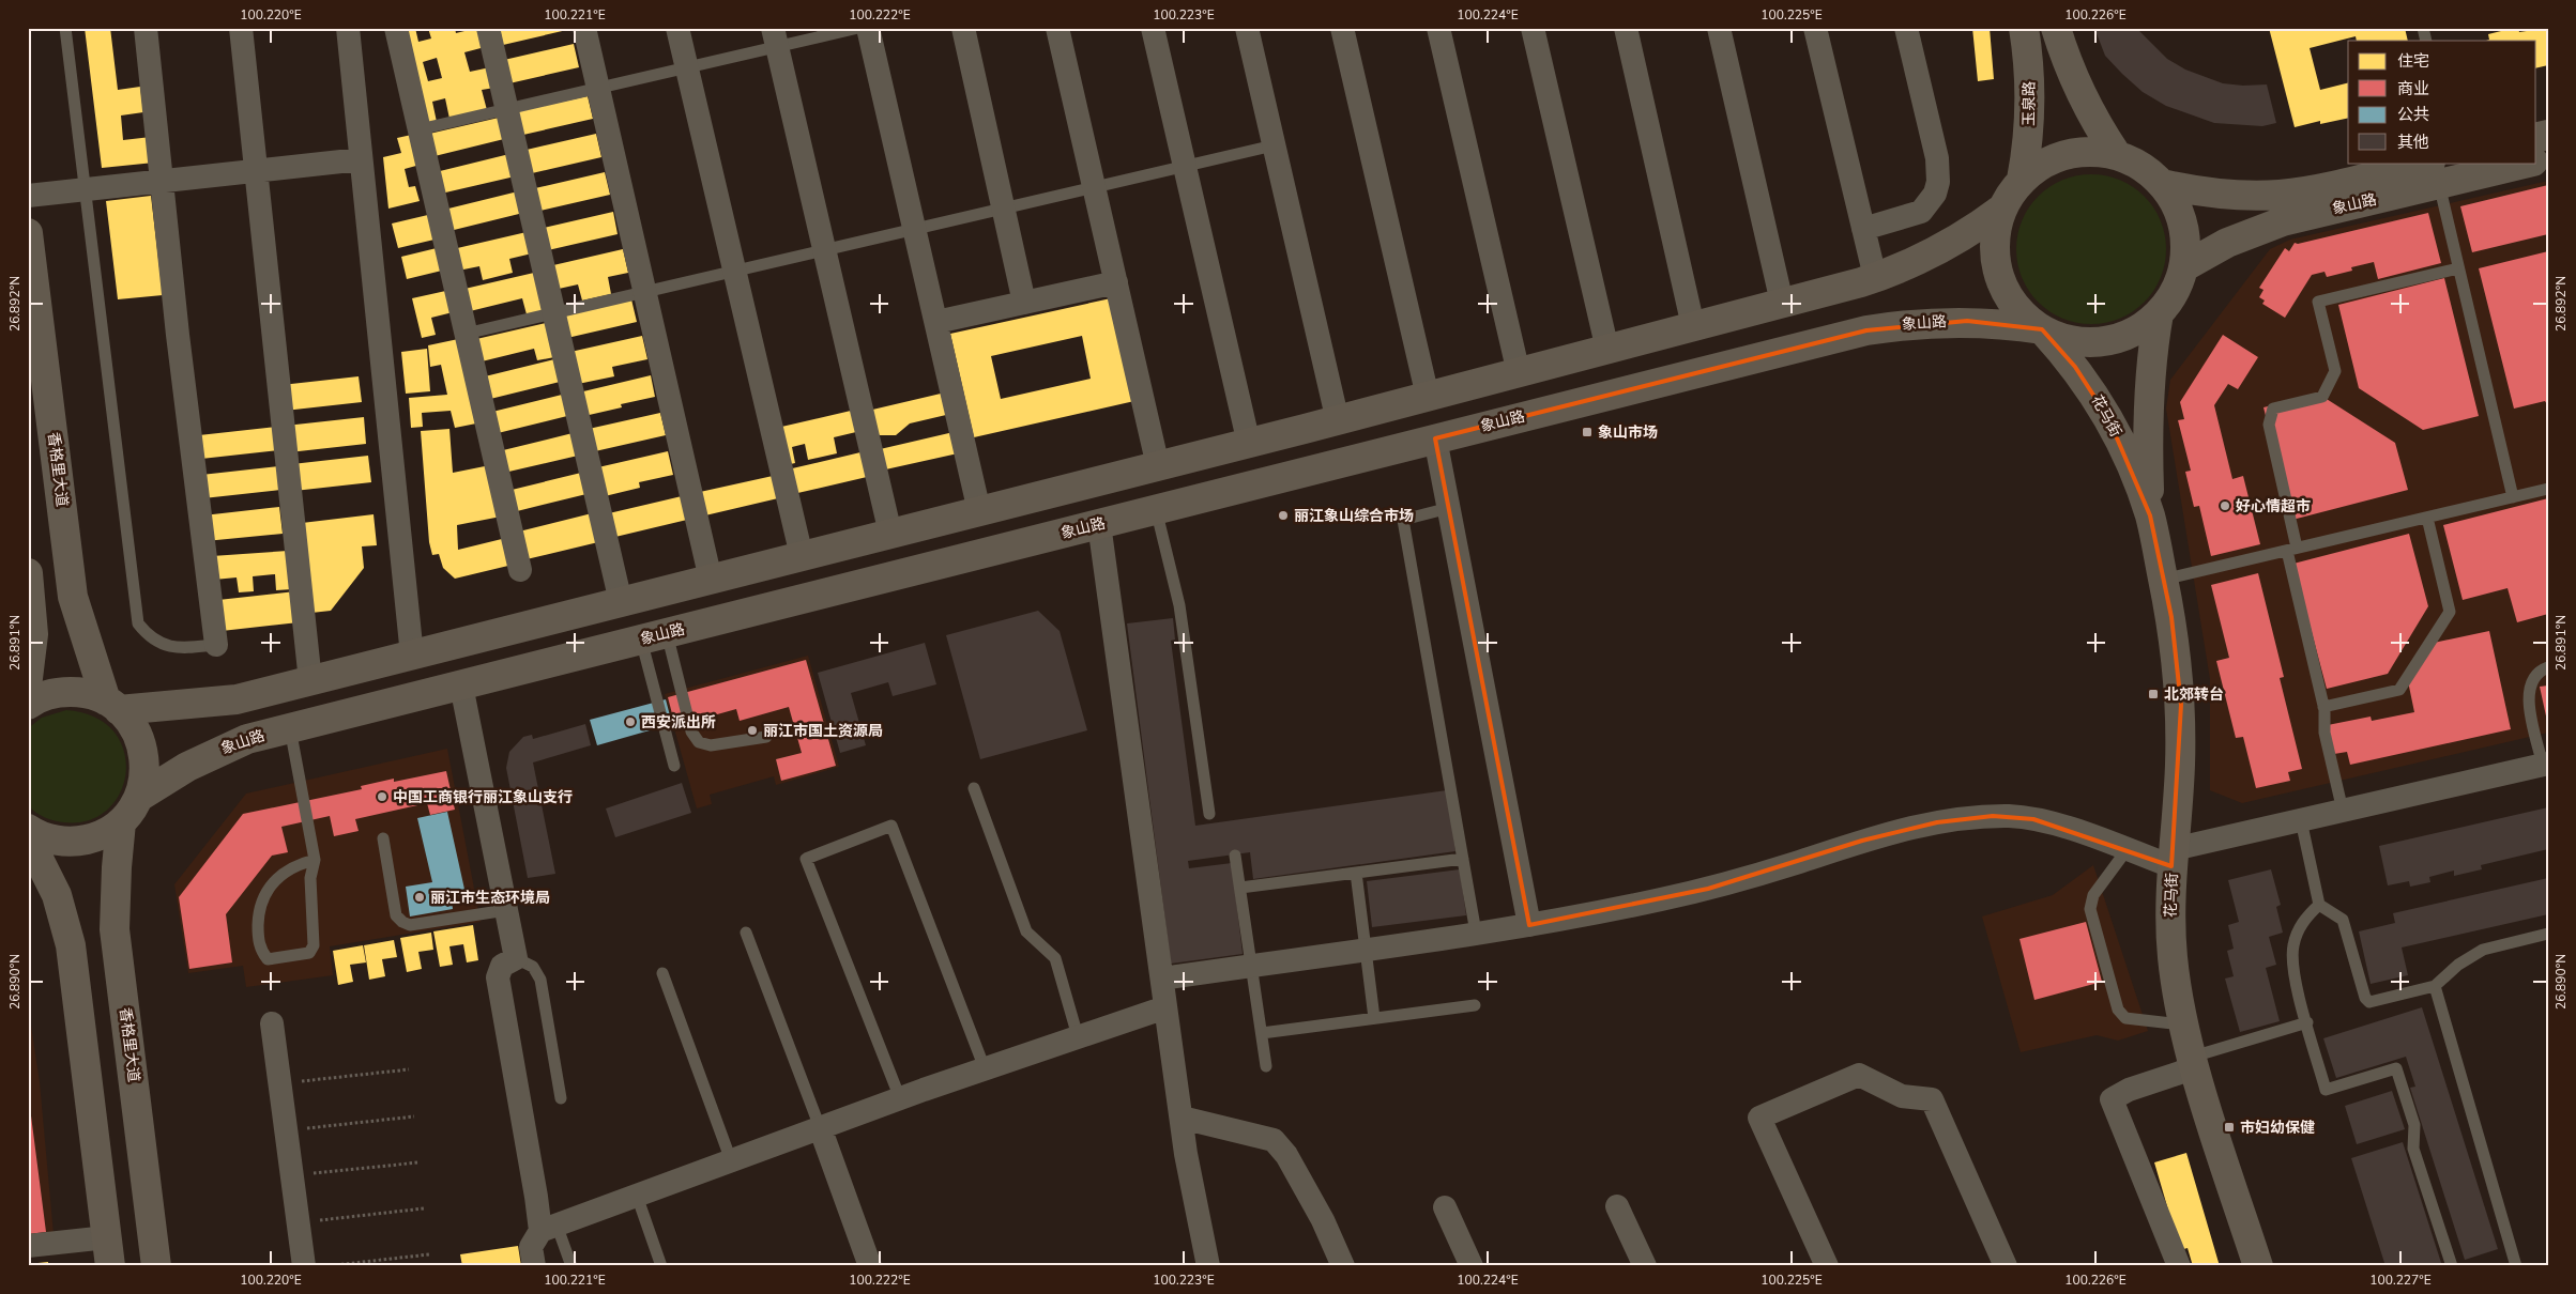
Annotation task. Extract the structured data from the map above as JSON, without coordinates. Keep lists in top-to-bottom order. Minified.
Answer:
{"streets":{"main road":["玉泉路","象山路","花马街","香格里大道"]},"crossings":[["玉泉路","象山路"],["玉泉路","花马街"],["象山路","花马街"],["象山路","香格里大道"]],"places":{"transit":["象山市场","北郊转台","市妇幼保健"],"other":["好心情超市","丽江象山综合市场","西安派出所","丽江市国土资源局","中国工商银行丽江象山支行","丽江市生态环境局"]},"legend":["住宅","商业","公共","其他"],"coordinates":["100.220°E","100.221°E","100.222°E","100.223°E","100.224°E","100.225°E","100.226°E","26.892°N","26.891°N","26.890°N","100.227°E"]}
